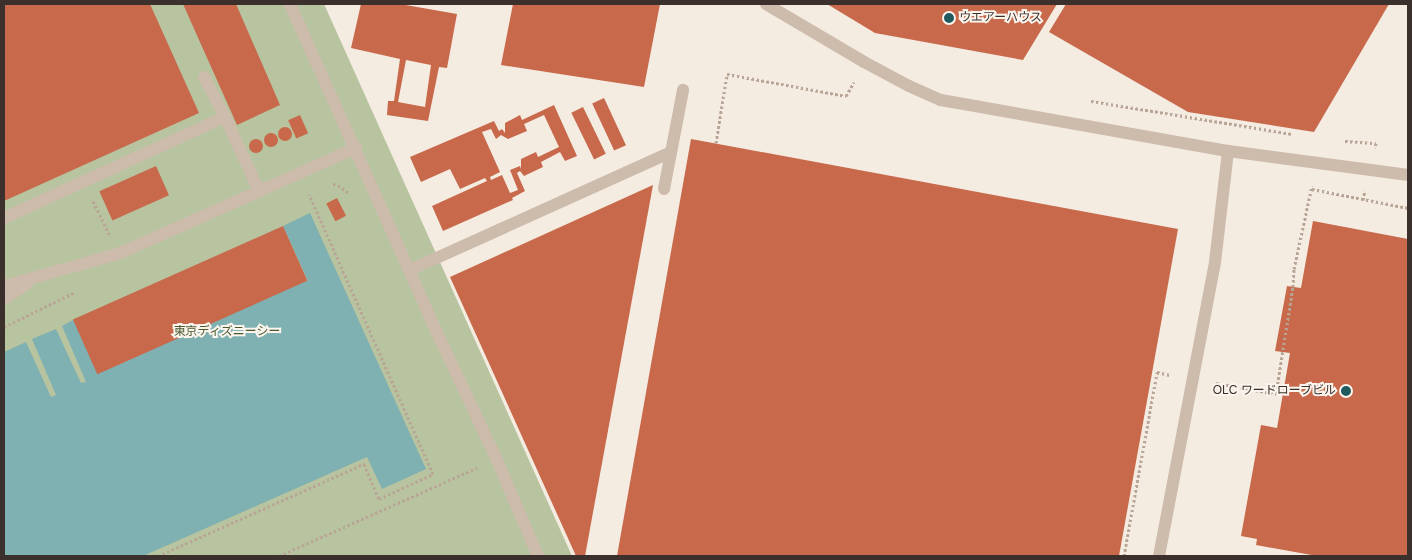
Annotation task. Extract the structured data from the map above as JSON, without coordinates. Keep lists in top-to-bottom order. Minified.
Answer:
{"parks":["東京ディズニーシー"],"places":["ウエアーハウス","OLC ワードローブビル"]}
